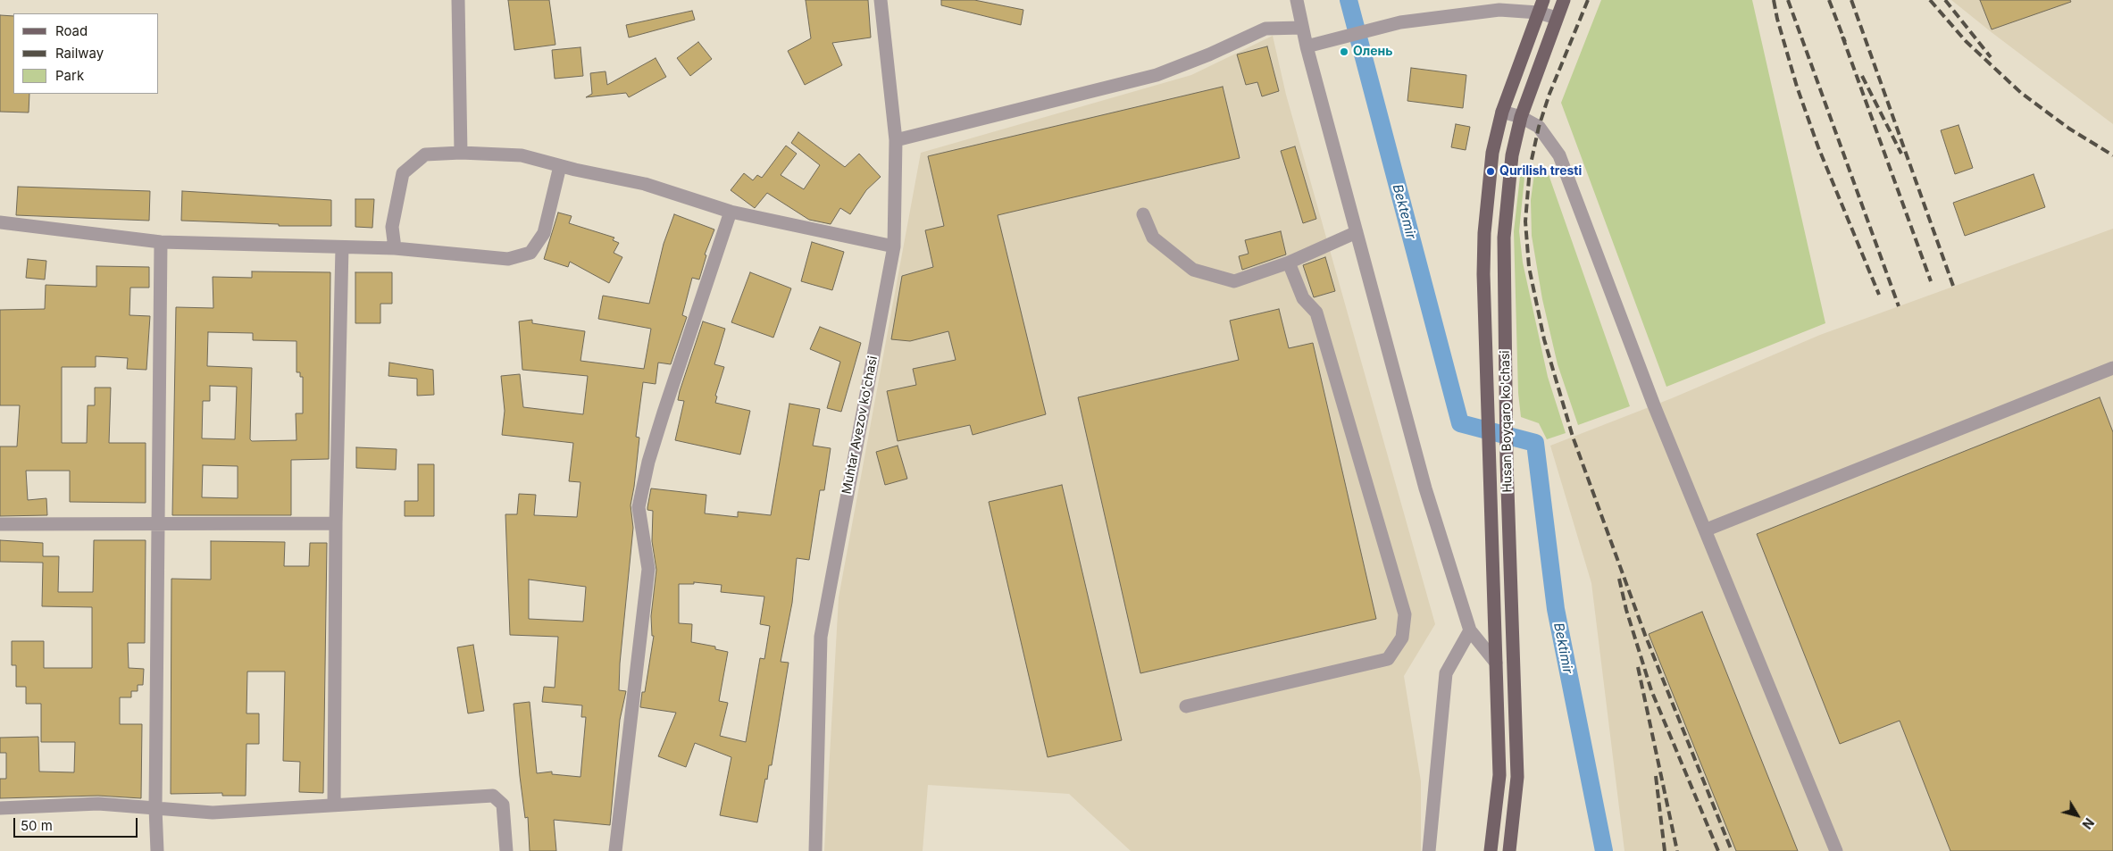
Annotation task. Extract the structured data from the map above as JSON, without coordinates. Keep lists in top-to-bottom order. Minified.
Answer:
{"streets":{"main road":["Husan Boyqaro ko'chasi"],"street":["Muhtar Avezov ko'chasi"]},"water":["Bektemir","Bektimir"],"places":["Олень","Qurilish tresti"],"legend":["Road","Railway","Park"],"scale_bar":"50 m","north":"bottom right"}
